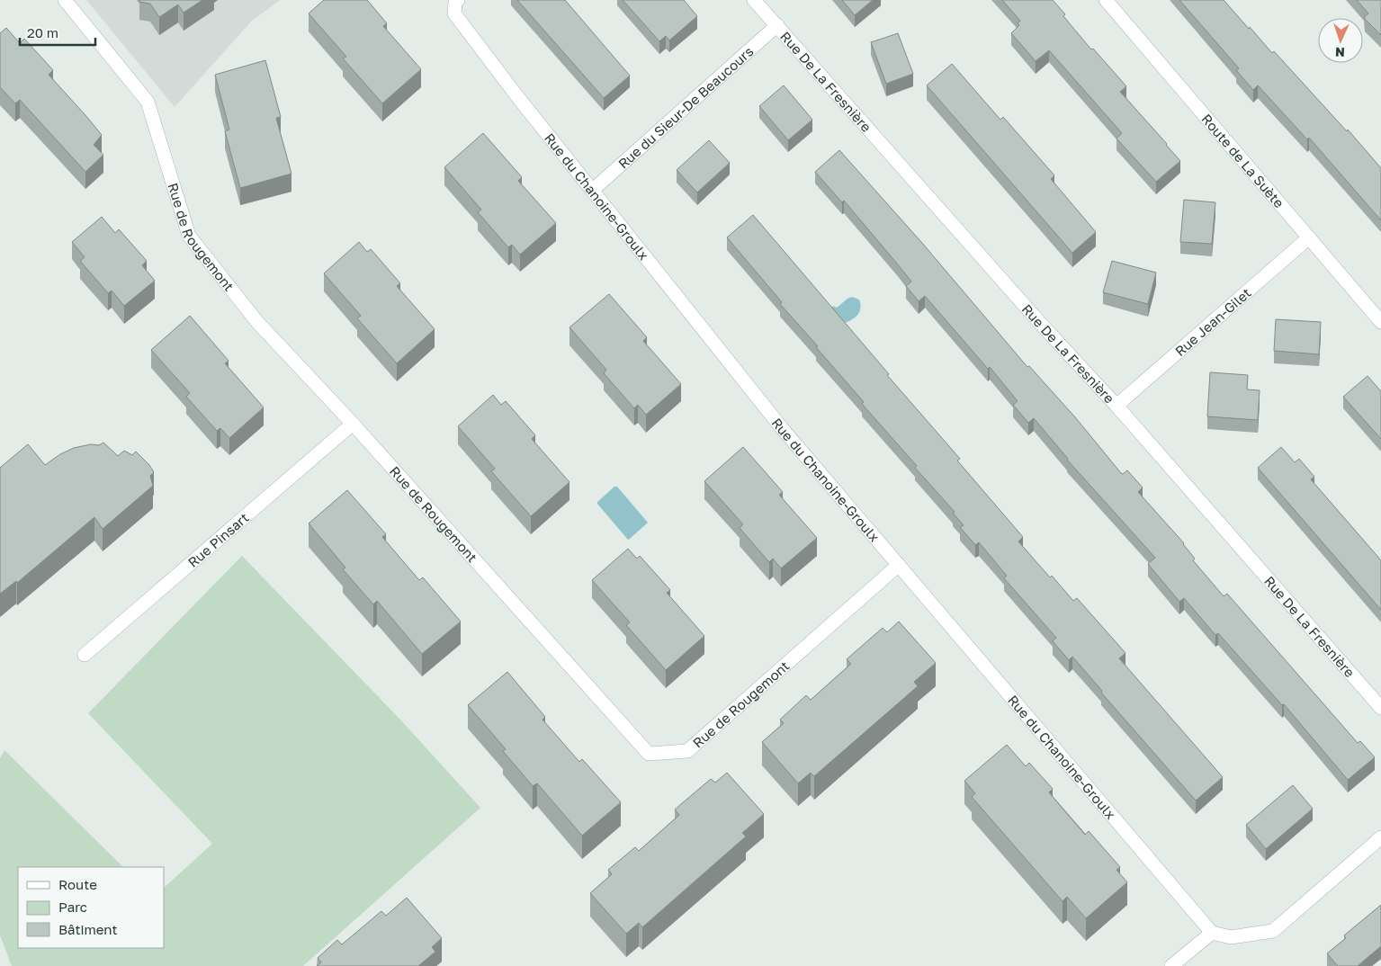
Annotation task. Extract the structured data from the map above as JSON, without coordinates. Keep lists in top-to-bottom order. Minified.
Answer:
{"streets":{"street":["Rue De La Fresnière","Rue du Sieur-De Beaucours","Route de La Suète","Rue du Chanoine-Groulx","Rue de Rougemont","Rue Jean-Gilet","Rue Pinsart"]},"crossings":[["Rue De La Fresnière","Rue du Sieur-De Beaucours"],["Rue De La Fresnière","Rue Jean-Gilet"],["Rue du Sieur-De Beaucours","Rue du Chanoine-Groulx"],["Route de La Suète","Rue Jean-Gilet"],["Rue du Chanoine-Groulx","Rue de Rougemont"],["Rue de Rougemont","Rue Pinsart"]],"legend":["Route","Parc","Bâtiment"],"scale_bar":"20 m","north":"bottom"}
